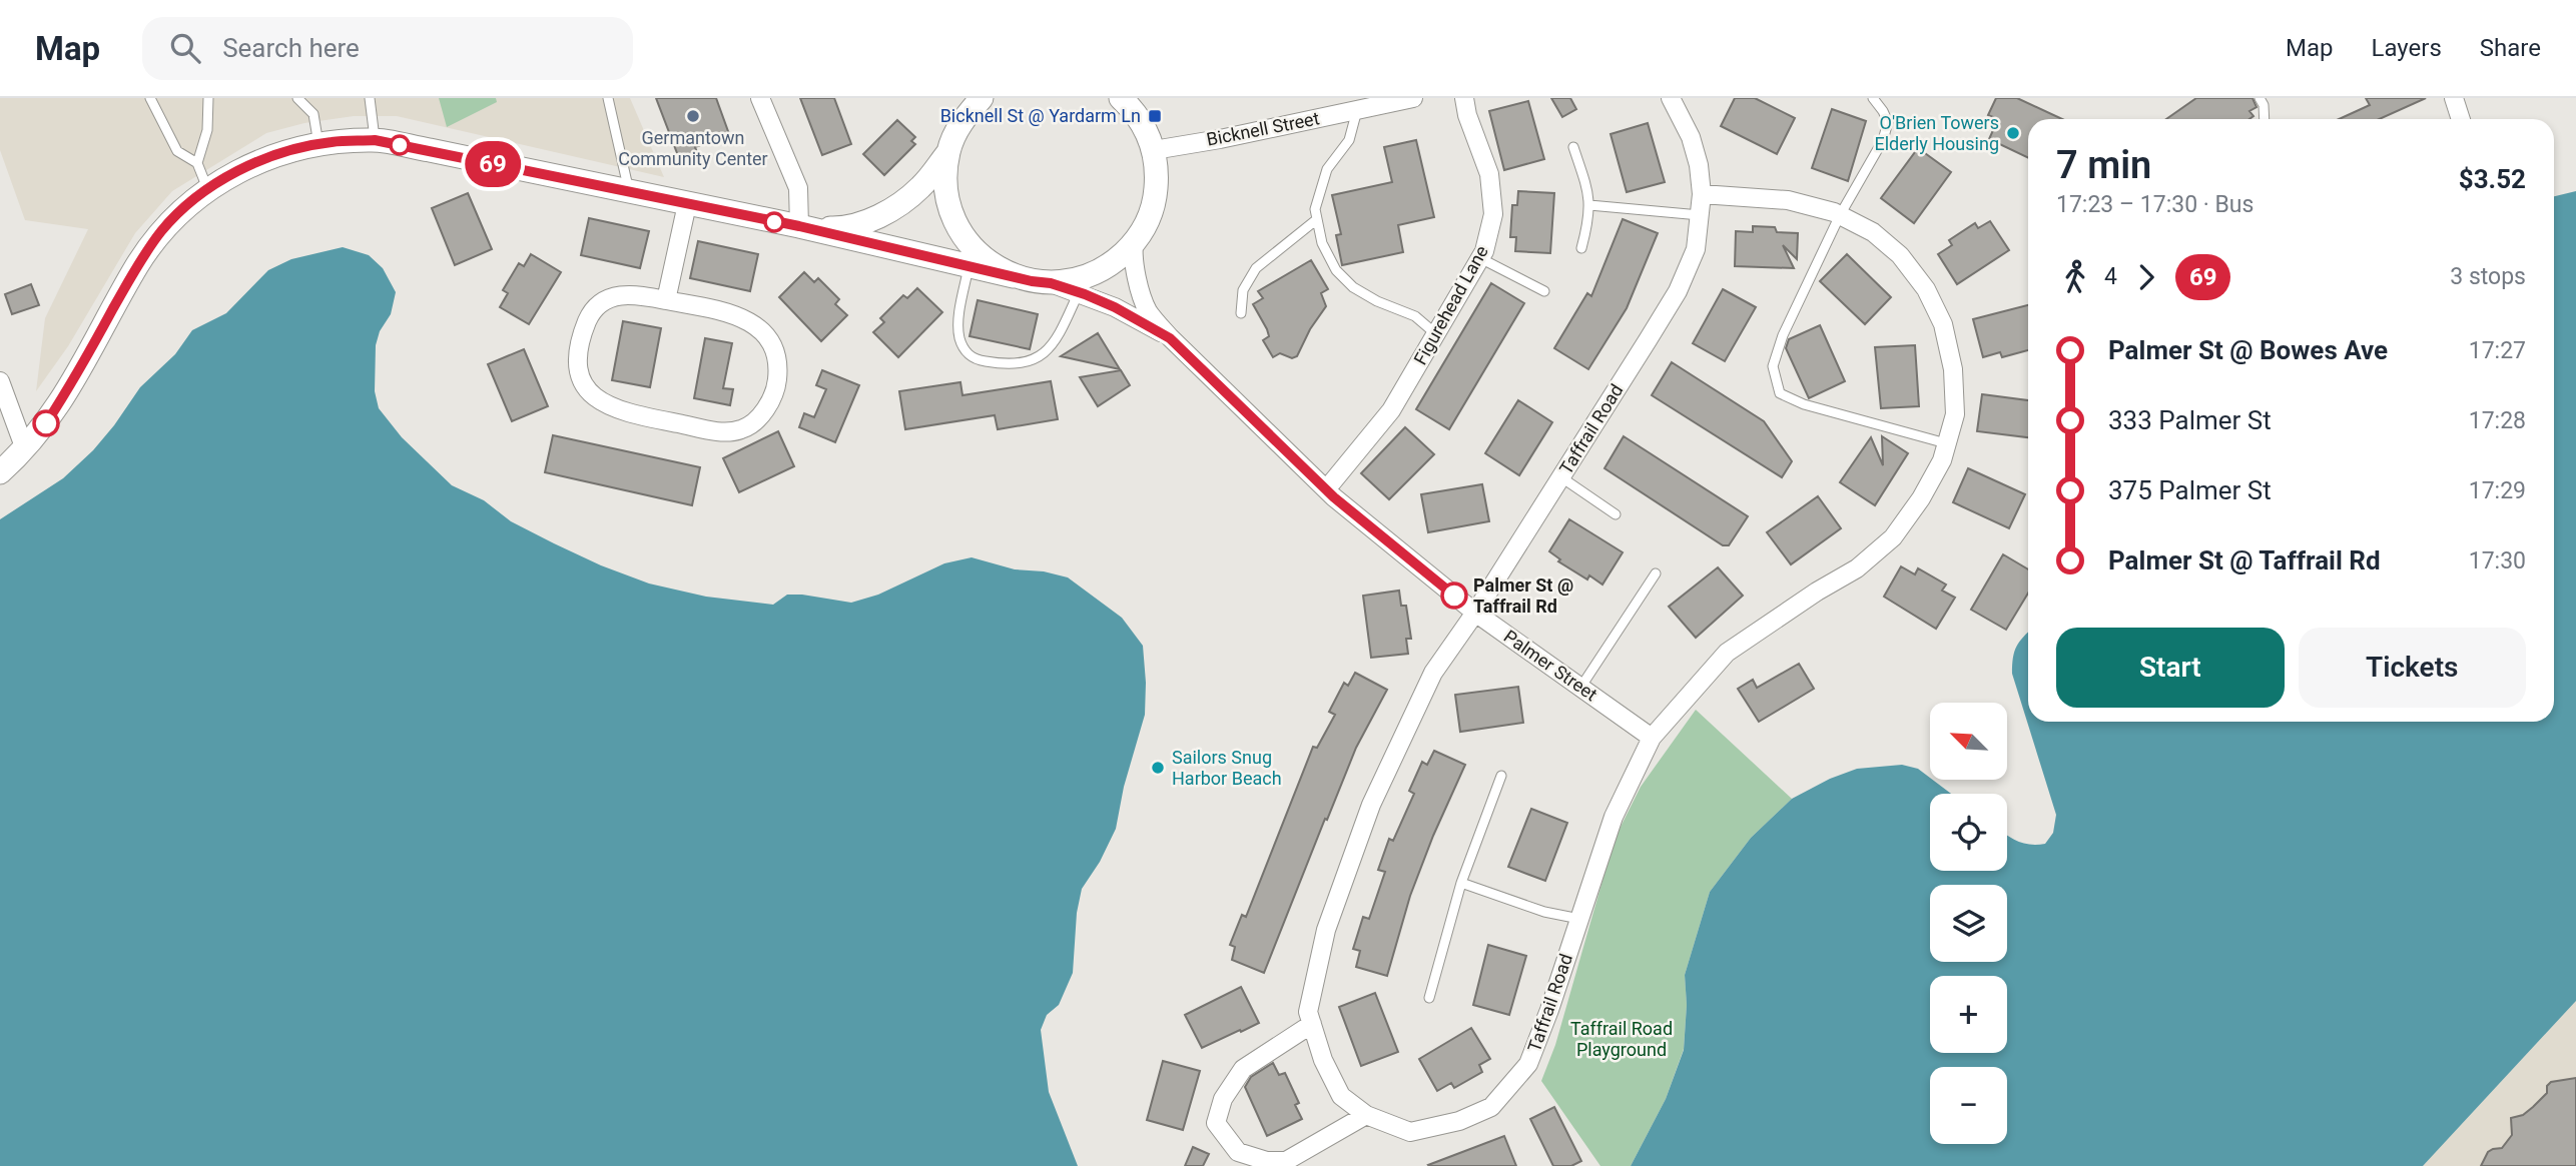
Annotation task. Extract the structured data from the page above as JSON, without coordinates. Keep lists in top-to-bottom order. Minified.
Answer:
{"streets":{"street":["Bicknell Street","Figurehead Lane","Taffrail Road","Palmer Street"]},"crossings":[["Figurehead Lane","Palmer Street"],["Taffrail Road","Palmer Street"]],"parks":["Taffrail Road Playground"],"places":{"other":["Germantown Community Center","O'Brien Towers Elderly Housing","Palmer St @ Taffrail Rd","Sailors Snug Harbor Beach"],"transit":["Bicknell St @ Yardarm Ln"]},"lines":["bus line 69"],"north":"top left","page":{"header":"Map","search":"Search here","nav":["Map","Layers","Share"],"on_map":"69","heading":["7 min","17:23 – 17:30 · Bus","$3.52"],"legs":["4","69","3 stops"],"list":[{"name":"Palmer St @ Bowes Ave","value":"17:27"},{"name":"333 Palmer St","value":"17:28"},{"name":"375 Palmer St","value":"17:29"},{"name":"Palmer St @ Taffrail Rd","value":"17:30"}],"buttons":["Start","Tickets"],"map_buttons":["+","−"]}}
